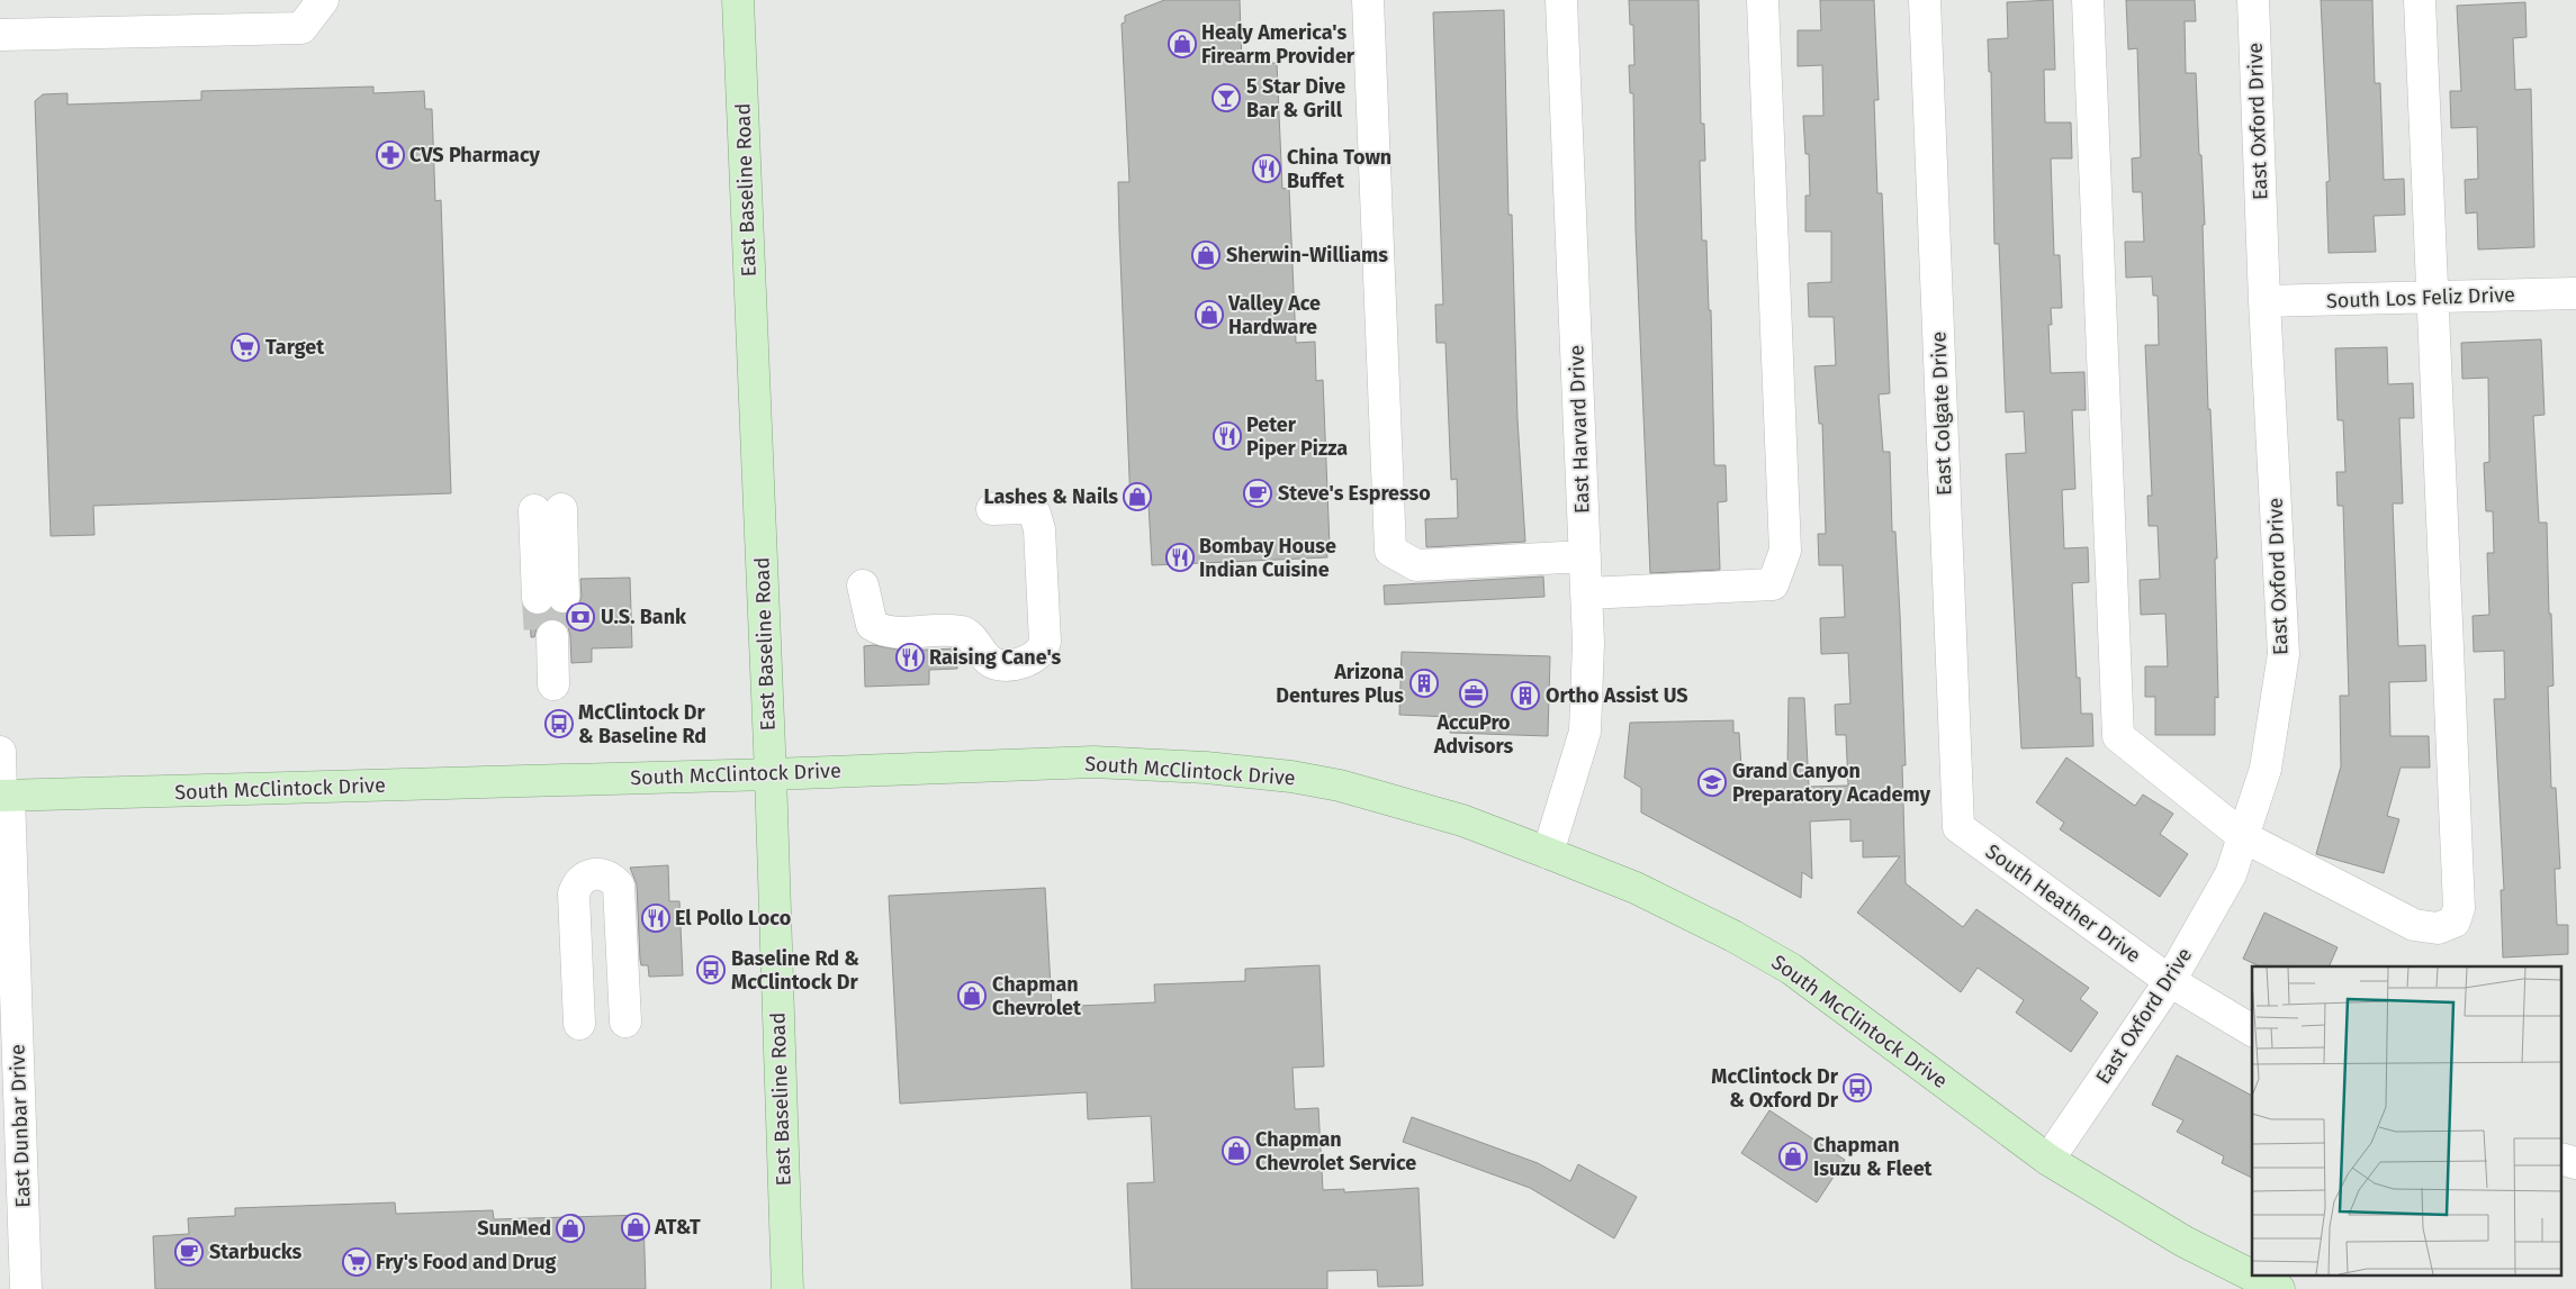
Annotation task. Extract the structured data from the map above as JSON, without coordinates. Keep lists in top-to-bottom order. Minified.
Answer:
{"streets":{"main road":["East Baseline Road","South McClintock Drive"],"street":["East Oxford Drive","South Los Feliz Drive","East Colgate Drive","East Harvard Drive","South Heather Drive","East Dunbar Drive"]},"crossings":[["East Oxford Drive","South Los Feliz Drive"],["East Oxford Drive","South McClintock Drive"],["East Oxford Drive","South Heather Drive"],["East Baseline Road","South McClintock Drive"],["East Colgate Drive","South Heather Drive"],["East Harvard Drive","South McClintock Drive"],["South McClintock Drive","East Dunbar Drive"]],"places":{"shop":["Healy America's Firearm Provider","Sherwin-Williams","Valley Ace Hardware","Lashes & Nails","Chapman Chevrolet","Chapman Chevrolet Service","Chapman Isuzu & Fleet","AT&T","SunMed"],"bar":["5 Star Dive Bar & Grill"],"pharmacy":["CVS Pharmacy"],"restaurant":["China Town Buffet","Peter Piper Pizza","Bombay House Indian Cuisine","Raising Cane's","El Pollo Loco"],"supermarket":["Target","Fry's Food and Drug"],"cafe":["Steve's Espresso","Starbucks"],"bank":["U.S. Bank"],"building":["Arizona Dentures Plus","Ortho Assist US"],"office":["AccuPro Advisors"],"bus stop":["McClintock Dr & Baseline Rd","Baseline Rd & McClintock Dr","McClintock Dr & Oxford Dr"],"school or university":["Grand Canyon Preparatory Academy"]}}
